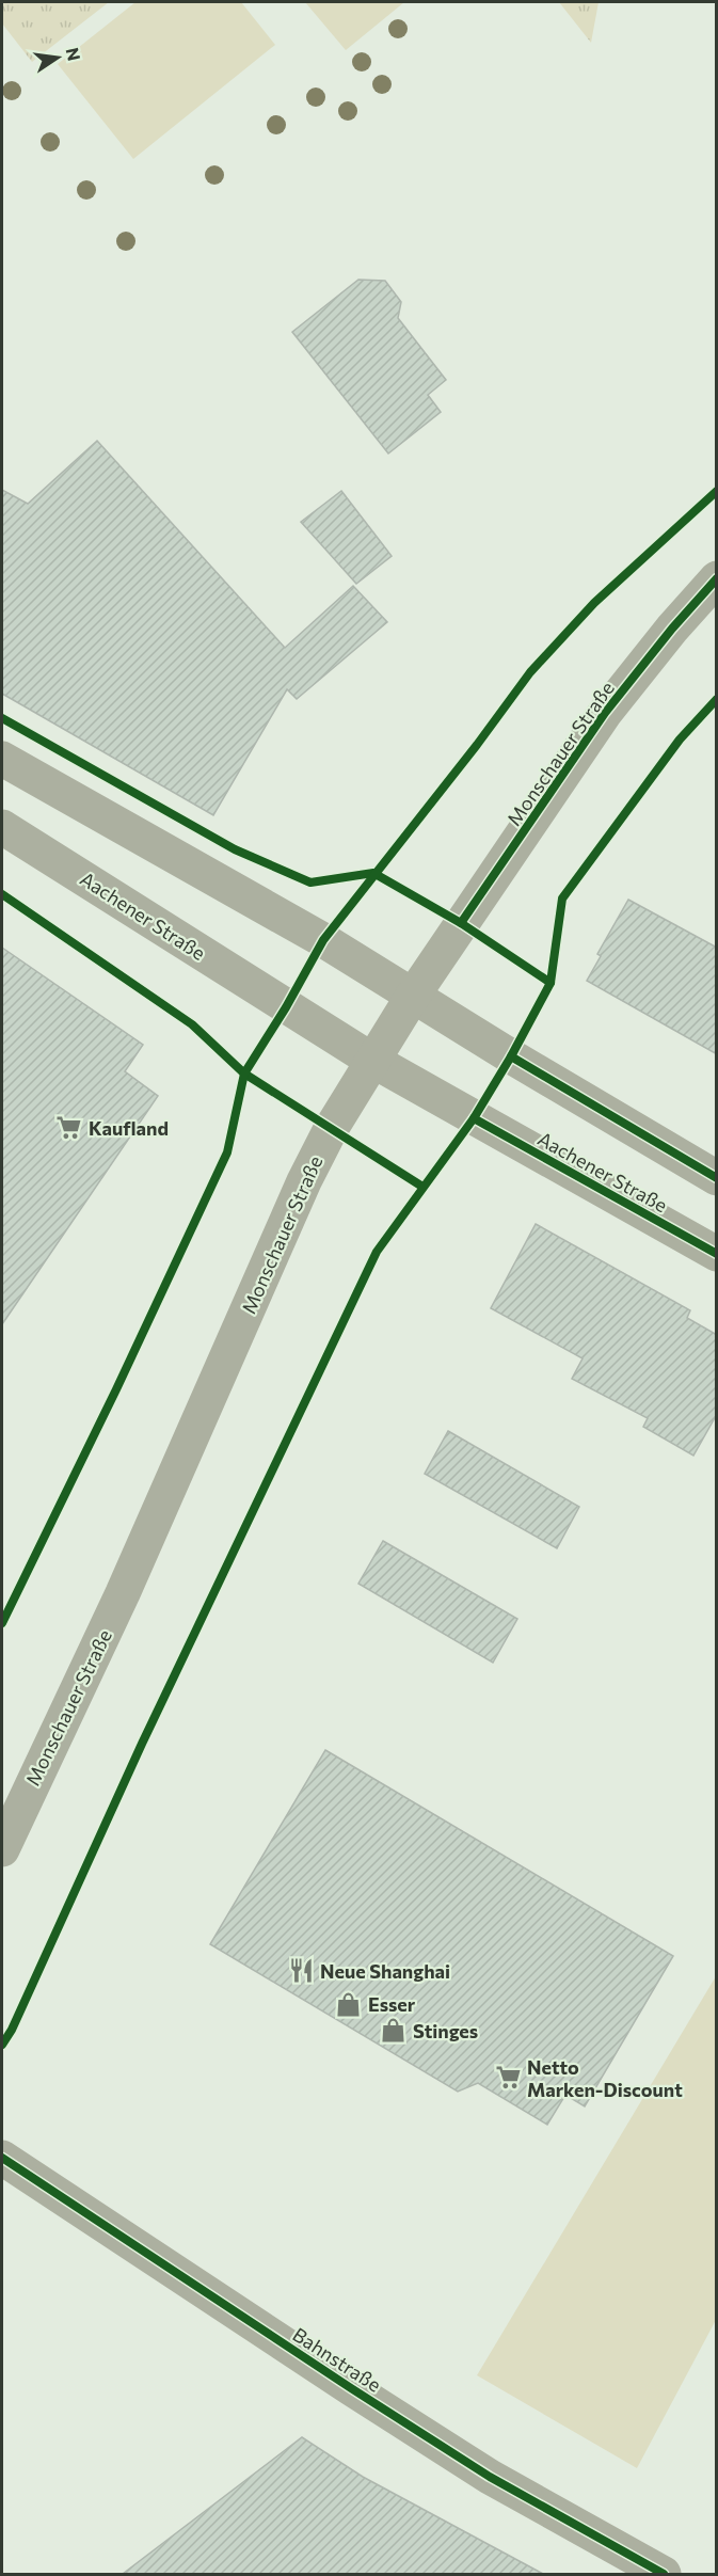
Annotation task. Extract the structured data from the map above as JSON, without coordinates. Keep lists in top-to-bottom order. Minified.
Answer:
{"streets":{"main road":["Monschauer Straße","Aachener Straße","Bahnstraße"]},"crossings":[["Monschauer Straße","Aachener Straße"]],"places":{"supermarket":["Kaufland","Netto Marken-Discount"],"restaurant":["Neue Shanghai"],"shop":["Esser","Stinges"]},"north":"right"}
